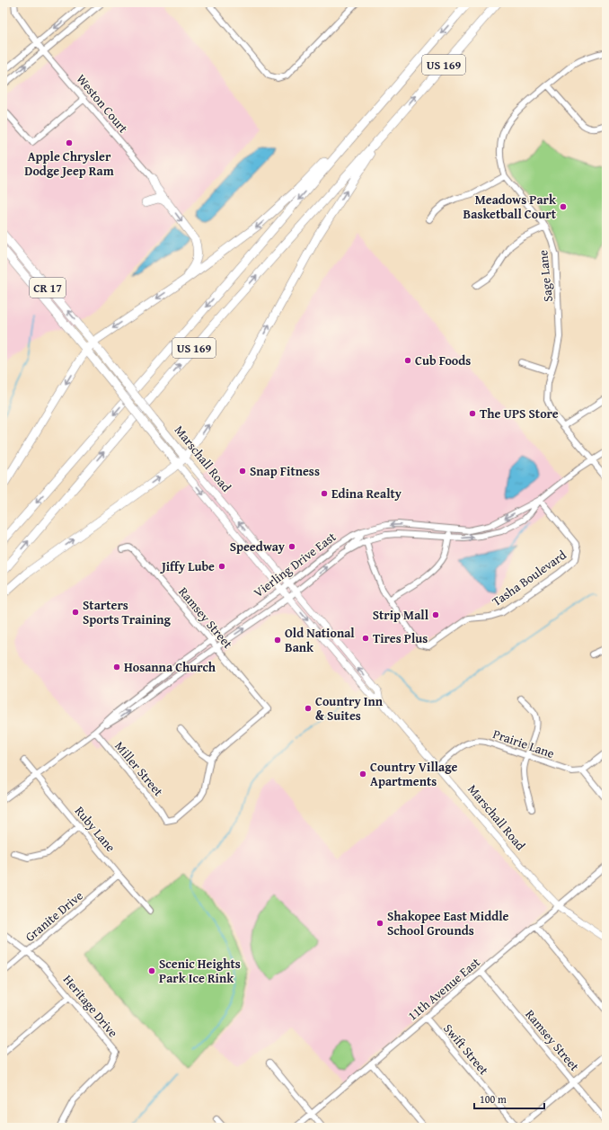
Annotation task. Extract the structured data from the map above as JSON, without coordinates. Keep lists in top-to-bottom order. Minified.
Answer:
{"streets":{"highway":["US 169","CR 17","Marschall Road"],"street":["Weston Court","Sage Lane","Vierling Drive East","Tasha Boulevard","Ramsey Street","Prairie Lane","Miller Street","Ruby Lane","Granite Drive","11th Avenue East","Heritage Drive","Swift Street"]},"crossings":[["Sage Lane","Vierling Drive East"],["Marschall Road","Vierling Drive East"],["Marschall Road","Prairie Lane"],["Marschall Road","11th Avenue East"],["Vierling Drive East","Tasha Boulevard"],["Vierling Drive East","Ramsey Street"],["Vierling Drive East","Miller Street"],["Vierling Drive East","Ruby Lane"],["Ramsey Street","Miller Street"],["Ramsey Street","11th Avenue East"],["Ruby Lane","Granite Drive"],["Granite Drive","Heritage Drive"],["11th Avenue East","Swift Street"]],"places":["Apple Chrysler Dodge Jeep Ram","Meadows Park Basketball Court","Cub Foods","The UPS Store","Snap Fitness","Edina Realty","Speedway","Jiffy Lube","Starters Sports Training","Strip Mall","Tires Plus","Old National Bank","Hosanna Church","Country Inn & Suites","Country Village Apartments","Shakopee East Middle School Grounds","Scenic Heights Park Ice Rink"],"scale_bar":"100 m"}
